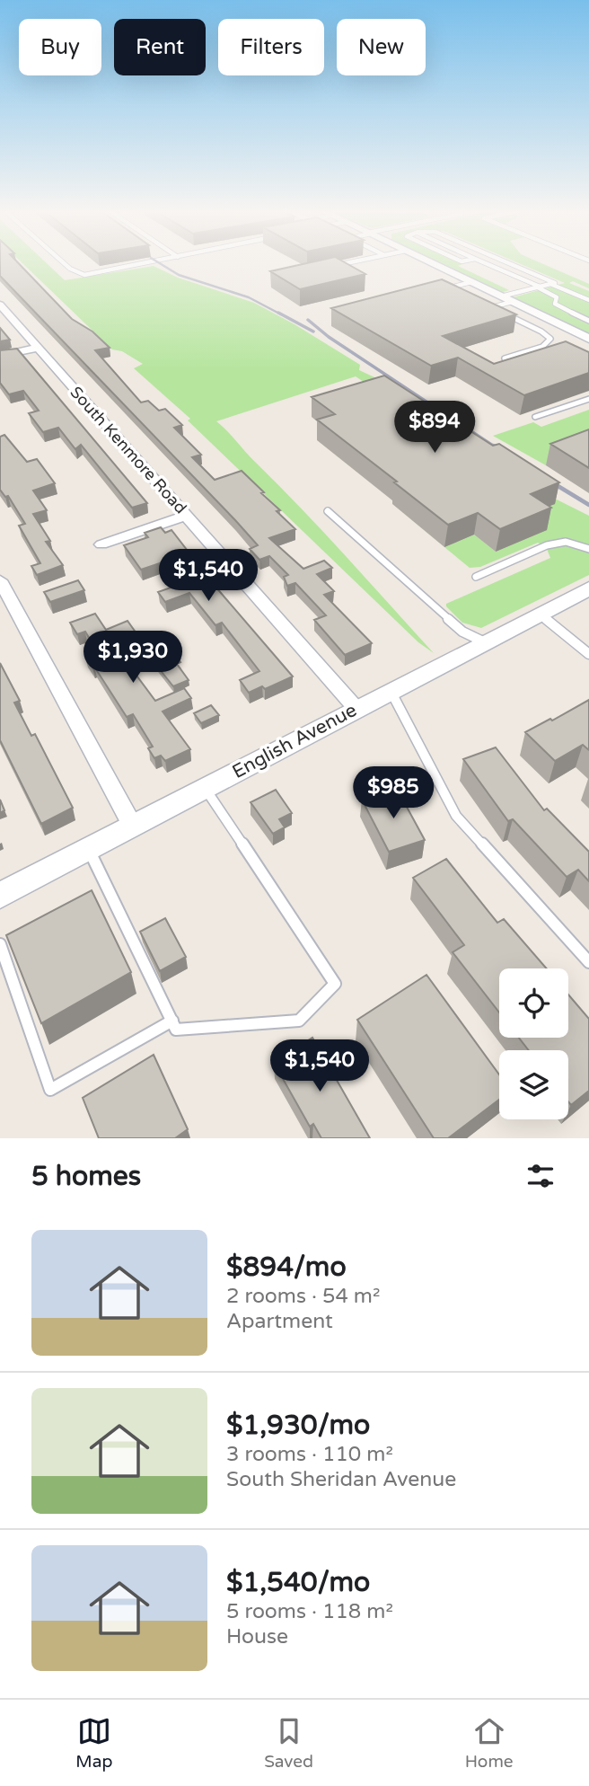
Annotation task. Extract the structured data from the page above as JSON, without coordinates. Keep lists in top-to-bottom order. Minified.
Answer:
{"streets":{"street":["South Kenmore Road","English Avenue"]},"crossings":[["South Kenmore Road","English Avenue"]],"page":{"chip":["Buy","Rent","Filters","New"],"price":["$894","$1,540","$1,930","$985","$1,540"],"heading":"5 homes","list":[{"name":"$894/mo","note":"2 rooms · 54 m² · Apartment"},{"name":"$1,930/mo","note":"3 rooms · 110 m² · South Sheridan Avenue"},{"name":"$1,540/mo","note":"5 rooms · 118 m² · House"}],"tabs":["Map","Saved","Home"]}}
